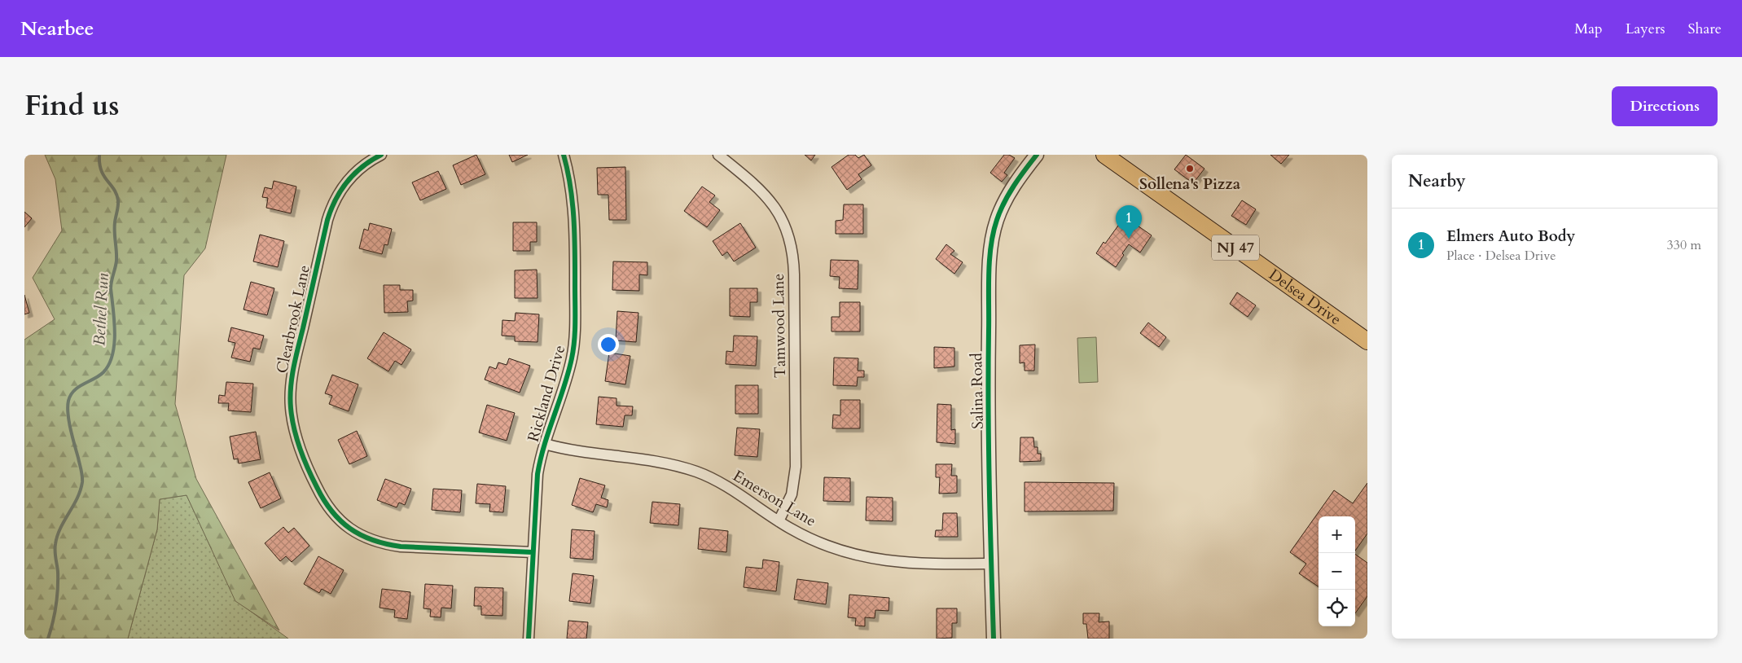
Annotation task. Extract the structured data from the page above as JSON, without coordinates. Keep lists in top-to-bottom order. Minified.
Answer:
{"streets":{"main road":["NJ 47","Delsea Drive"],"street":["Clearbrook Lane","Tamwood Lane","Salina Road","Rickland Drive","Emerson Lane"]},"crossings":[["Clearbrook Lane","Rickland Drive"],["Tamwood Lane","Emerson Lane"],["Salina Road","Emerson Lane"],["Rickland Drive","Emerson Lane"]],"water":["Bethel Run"],"places":["Sollena's Pizza"],"page":{"header":"Nearbee","nav":["Map","Layers","Share"],"title":"Find us","buttons":"Directions","heading":"Nearby","pins":"1","list":[{"mark":"1","name":"Elmers Auto Body","note":"Place · Delsea Drive","value":"330 m"}],"map_buttons":["+","−"]}}
